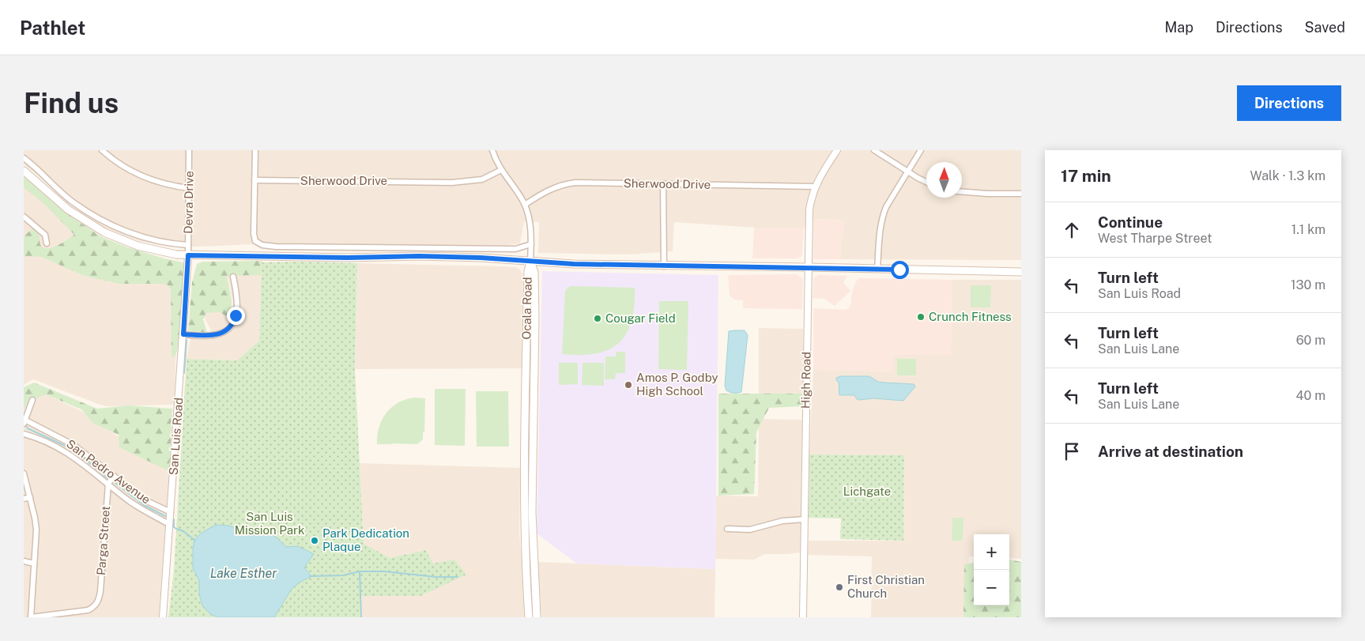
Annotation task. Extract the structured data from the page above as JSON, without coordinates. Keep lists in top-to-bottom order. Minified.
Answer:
{"streets":{"main road":["Ocala Road"],"street":["Sherwood Drive","Devra Drive","High Road","San Luis Road","San Pedro Avenue","Parga Street"]},"crossings":[["Sherwood Drive","High Road"],["Devra Drive","San Luis Road"],["San Luis Road","San Pedro Avenue"],["San Pedro Avenue","Parga Street"]],"water":["Lake Esther"],"parks":["Lichgate","San Luis Mission Park"],"places":["Crunch Fitness","Cougar Field","Amos P. Godby High School","Park Dedication Plaque","First Christian Church"],"north":"top","page":{"header":"Pathlet","nav":["Map","Directions","Saved"],"buttons":"Directions","title":"Find us","heading":["17 min","Walk · 1.3 km"],"list":[["Continue","West Tharpe Street","1.1 km"],["Turn left","San Luis Road","130 m"],["Turn left","San Luis Lane","60 m"],["Turn left","San Luis Lane","40 m"],"Arrive at destination"],"map_buttons":["+","−"]}}
